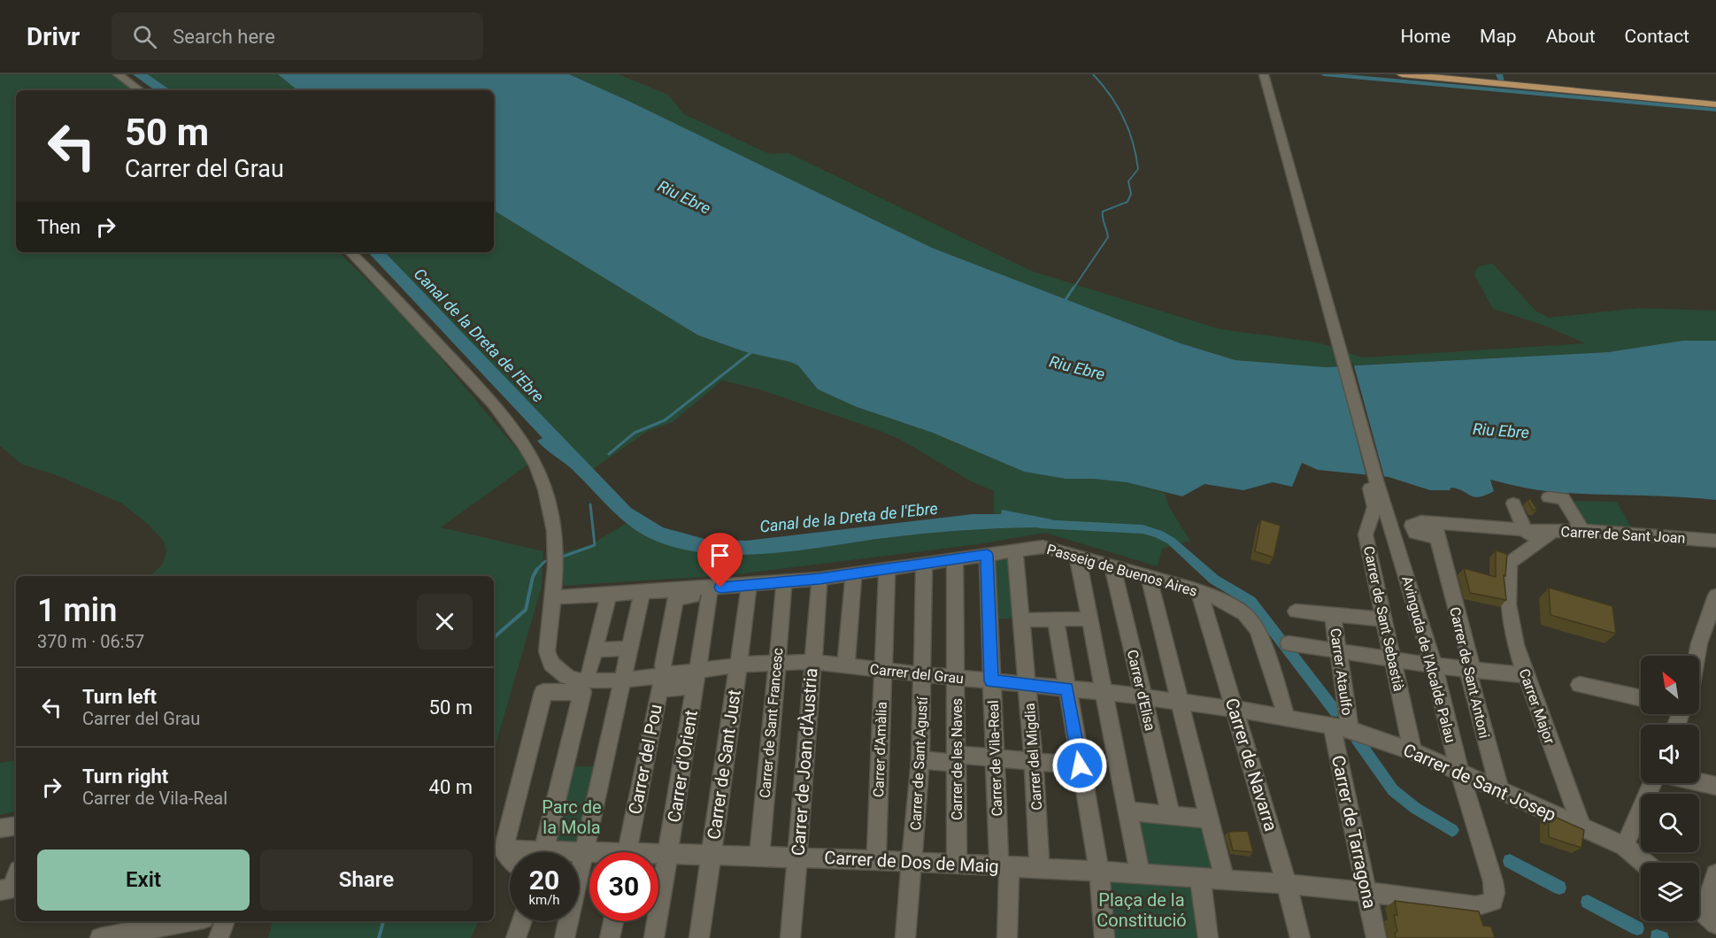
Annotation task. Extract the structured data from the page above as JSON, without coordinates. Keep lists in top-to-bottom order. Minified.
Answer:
{"streets":{"street":["Carrer de Sant Joan","Passeig de Buenos Aires","Carrer de Sant Sebastià","Avinguda de l'Alcalde Palau","Carrer Ataulfo","Carrer de Sant Antoni","Carrer del Grau","Carrer d'Elisa","Carrer Major","Carrer de Sant Francesc","Carrer d'Amàlia","Carrer del Migdia","Carrer de Vila-Real","Carrer del Pou","Carrer de les Naves","Carrer de Joan d'Àustria","Carrer de Sant Agustí","Carrer de Sant Just","Carrer de Navarra","Carrer d'Orient","Carrer de Sant Josep","Carrer de Tarragona","Carrer de Dos de Maig"]},"crossings":[["Carrer de Sant Joan","Carrer Major"],["Passeig de Buenos Aires","Carrer del Grau"],["Passeig de Buenos Aires","Carrer d'Elisa"],["Passeig de Buenos Aires","Carrer del Migdia"],["Passeig de Buenos Aires","Carrer de Vila-Real"],["Passeig de Buenos Aires","Carrer de les Naves"],["Passeig de Buenos Aires","Carrer de Navarra"],["Passeig de Buenos Aires","Carrer d'Orient"],["Carrer de Sant Sebastià","Avinguda de l'Alcalde Palau"],["Carrer de Sant Sebastià","Carrer de Sant Josep"],["Avinguda de l'Alcalde Palau","Carrer de Sant Josep"],["Avinguda de l'Alcalde Palau","Carrer de Dos de Maig"],["Carrer Ataulfo","Carrer del Grau"],["Carrer Ataulfo","Carrer de Sant Josep"],["Carrer Ataulfo","Carrer de Tarragona"],["Carrer de Sant Antoni","Carrer de Sant Josep"],["Carrer del Grau","Carrer d'Elisa"],["Carrer del Grau","Carrer de Sant Francesc"],["Carrer del Grau","Carrer d'Amàlia"],["Carrer del Grau","Carrer del Migdia"],["Carrer del Grau","Carrer de Vila-Real"],["Carrer del Grau","Carrer del Pou"],["Carrer del Grau","Carrer de les Naves"],["Carrer del Grau","Carrer de Joan d'Àustria"],["Carrer del Grau","Carrer de Sant Agustí"],["Carrer del Grau","Carrer de Sant Just"],["Carrer del Grau","Carrer de Navarra"],["Carrer del Grau","Carrer d'Orient"],["Carrer del Grau","Carrer de Sant Josep"],["Carrer del Grau","Carrer de Tarragona"],["Carrer Major","Carrer de Sant Josep"],["Carrer de Sant Francesc","Carrer de Dos de Maig"],["Carrer d'Amàlia","Carrer de Dos de Maig"],["Carrer del Migdia","Carrer de Dos de Maig"],["Carrer de Vila-Real","Carrer de Dos de Maig"],["Carrer del Pou","Carrer d'Orient"],["Carrer de les Naves","Carrer de Dos de Maig"],["Carrer de Joan d'Àustria","Carrer de Dos de Maig"],["Carrer de Sant Agustí","Carrer de Dos de Maig"],["Carrer de Sant Just","Carrer de Dos de Maig"],["Carrer de Navarra","Carrer de Dos de Maig"],["Carrer d'Orient","Carrer de Dos de Maig"],["Carrer de Sant Josep","Carrer de Tarragona"],["Carrer de Tarragona","Carrer de Dos de Maig"]],"water":["Riu Ebre","Canal de la Dreta de l'Ebre"],"parks":["Parc de la Mola","Plaça de la Constitució"],"north":"top left","page":{"header":"Drivr","search":"Search here","nav":["Home","Map","About","Contact"],"turn":["50 m","Carrer del Grau"],"then":"Then","heading":["1 min","370 m · 06:57"],"list":[{"name":"Turn left","note":"Carrer del Grau","value":"50 m"},{"name":"Turn right","note":"Carrer de Vila-Real","value":"40 m"}],"buttons":["Exit","Share"],"speed":"20 km/h","limit":"30"}}
